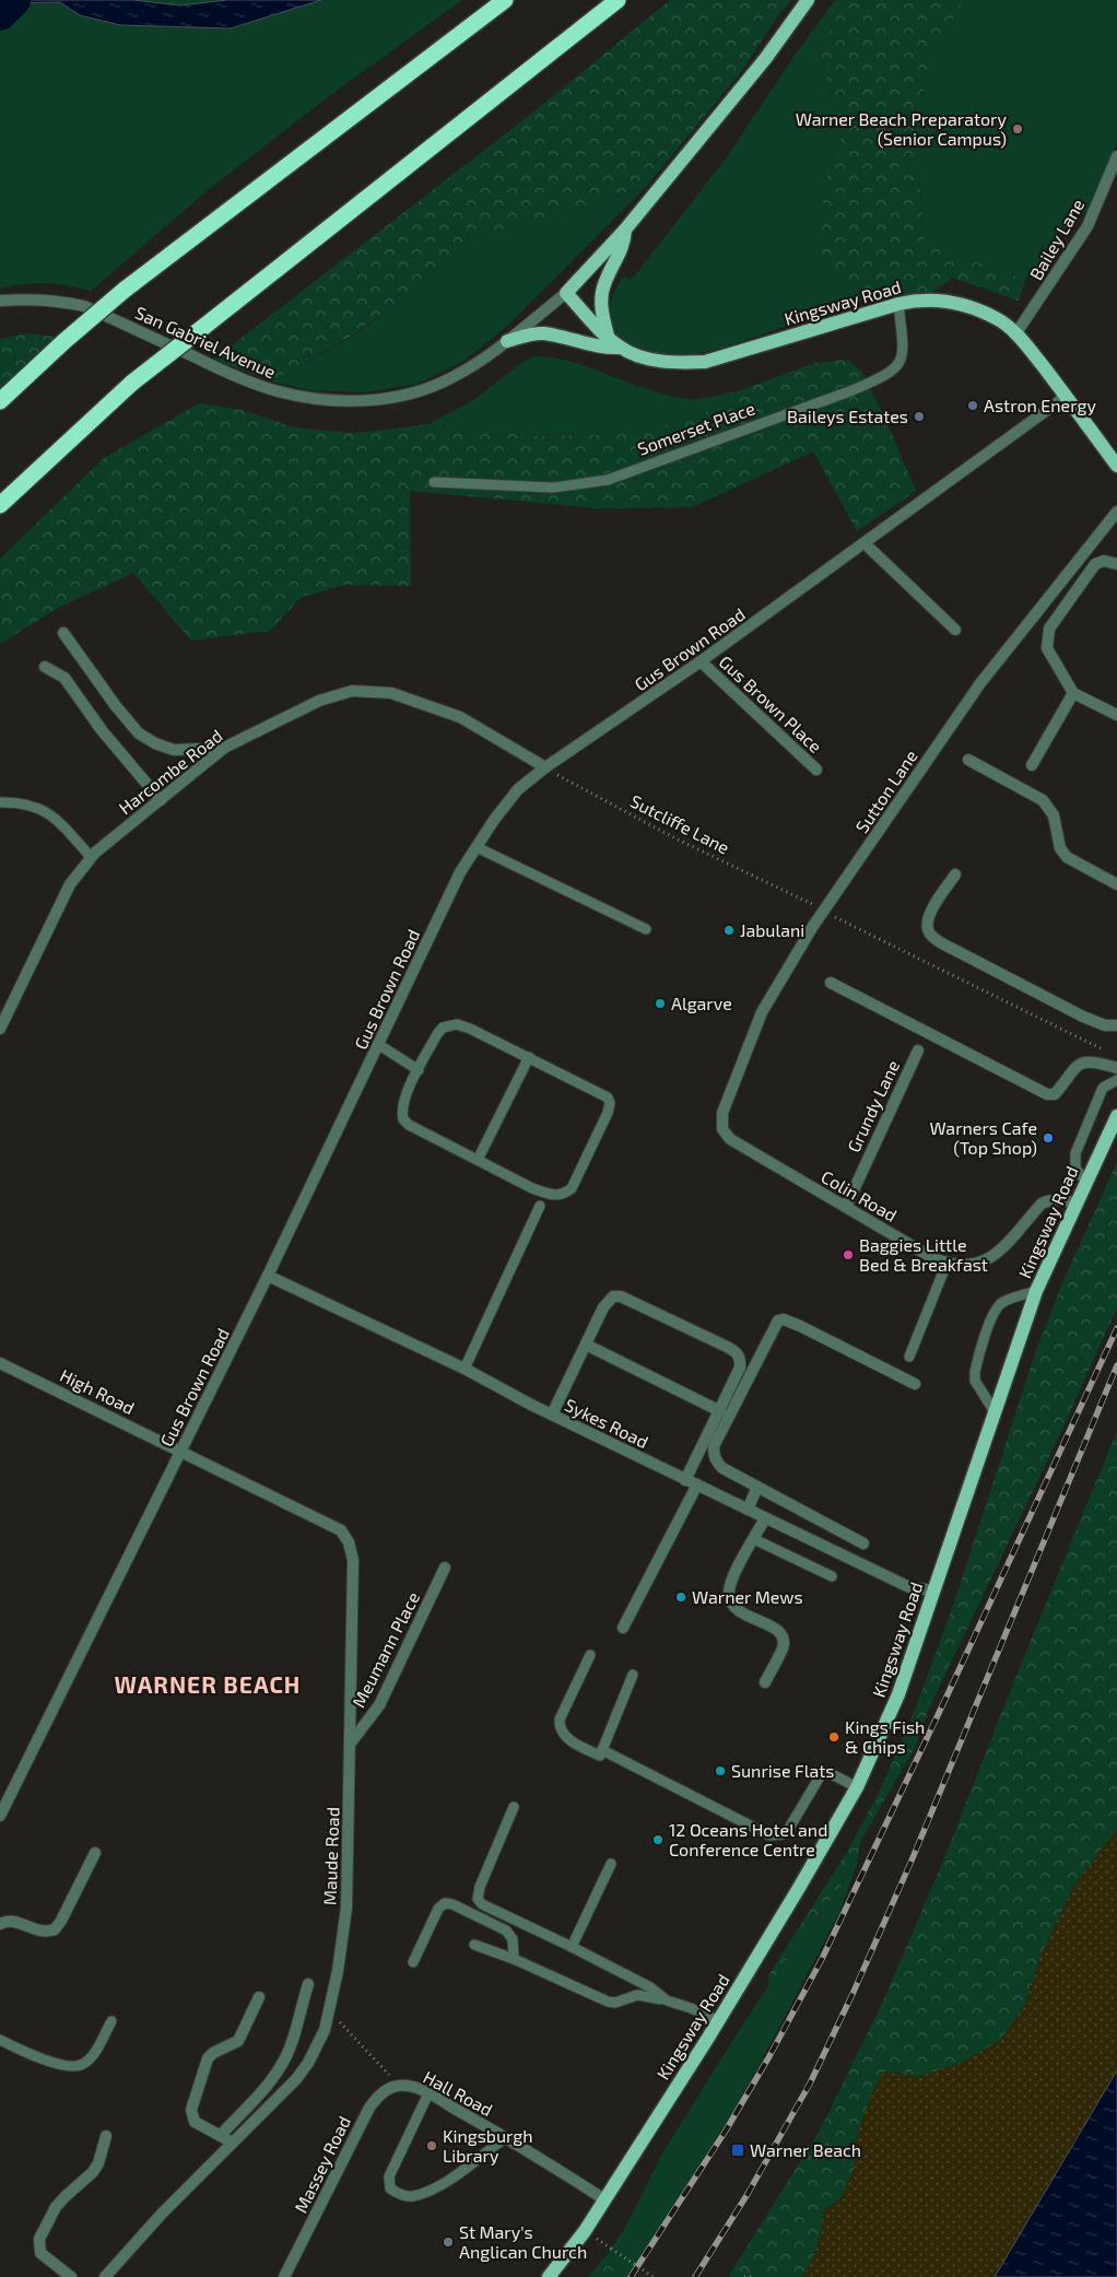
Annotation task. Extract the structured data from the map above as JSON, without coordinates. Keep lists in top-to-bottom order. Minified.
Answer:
{"streets":{"main road":["Kingsway Road"],"street":["Bailey Lane","San Gabriel Avenue","Gus Brown Road","Gus Brown Place","Harcombe Road","Sutton Lane","Grundy Lane","Colin Road","High Road","Sykes Road","Meumann Place","Maude Road","Hall Road","Massey Road"],"lane":["Somerset Place"],"path":["Sutcliffe Lane"]},"crossings":[["Bailey Lane","Kingsway Road"],["Kingsway Road","San Gabriel Avenue"],["Kingsway Road","Somerset Place"],["Kingsway Road","Gus Brown Road"],["Kingsway Road","Colin Road"],["Kingsway Road","Sykes Road"],["Kingsway Road","Hall Road"],["Gus Brown Road","Gus Brown Place"],["Gus Brown Road","Harcombe Road"],["Gus Brown Road","Sutcliffe Lane"],["Gus Brown Road","High Road"],["Gus Brown Road","Sykes Road"],["Gus Brown Road","Maude Road"],["Harcombe Road","Sutcliffe Lane"],["Sutton Lane","Colin Road"],["Grundy Lane","Colin Road"],["High Road","Maude Road"],["Meumann Place","Maude Road"],["Hall Road","Massey Road"]],"districts":["WARNER BEACH"],"places":{"other":["Warner Beach Preparatory (Senior Campus)","Astron Energy","Baileys Estates","Jabulani","Algarve","Warners Cafe (Top Shop)","Baggies Little Bed & Breakfast","Warner Mews","Kings Fish & Chips","Sunrise Flats","12 Oceans Hotel and Conference Centre","Kingsburgh Library","St Mary's Anglican Church"],"transit":["Warner Beach"]}}
